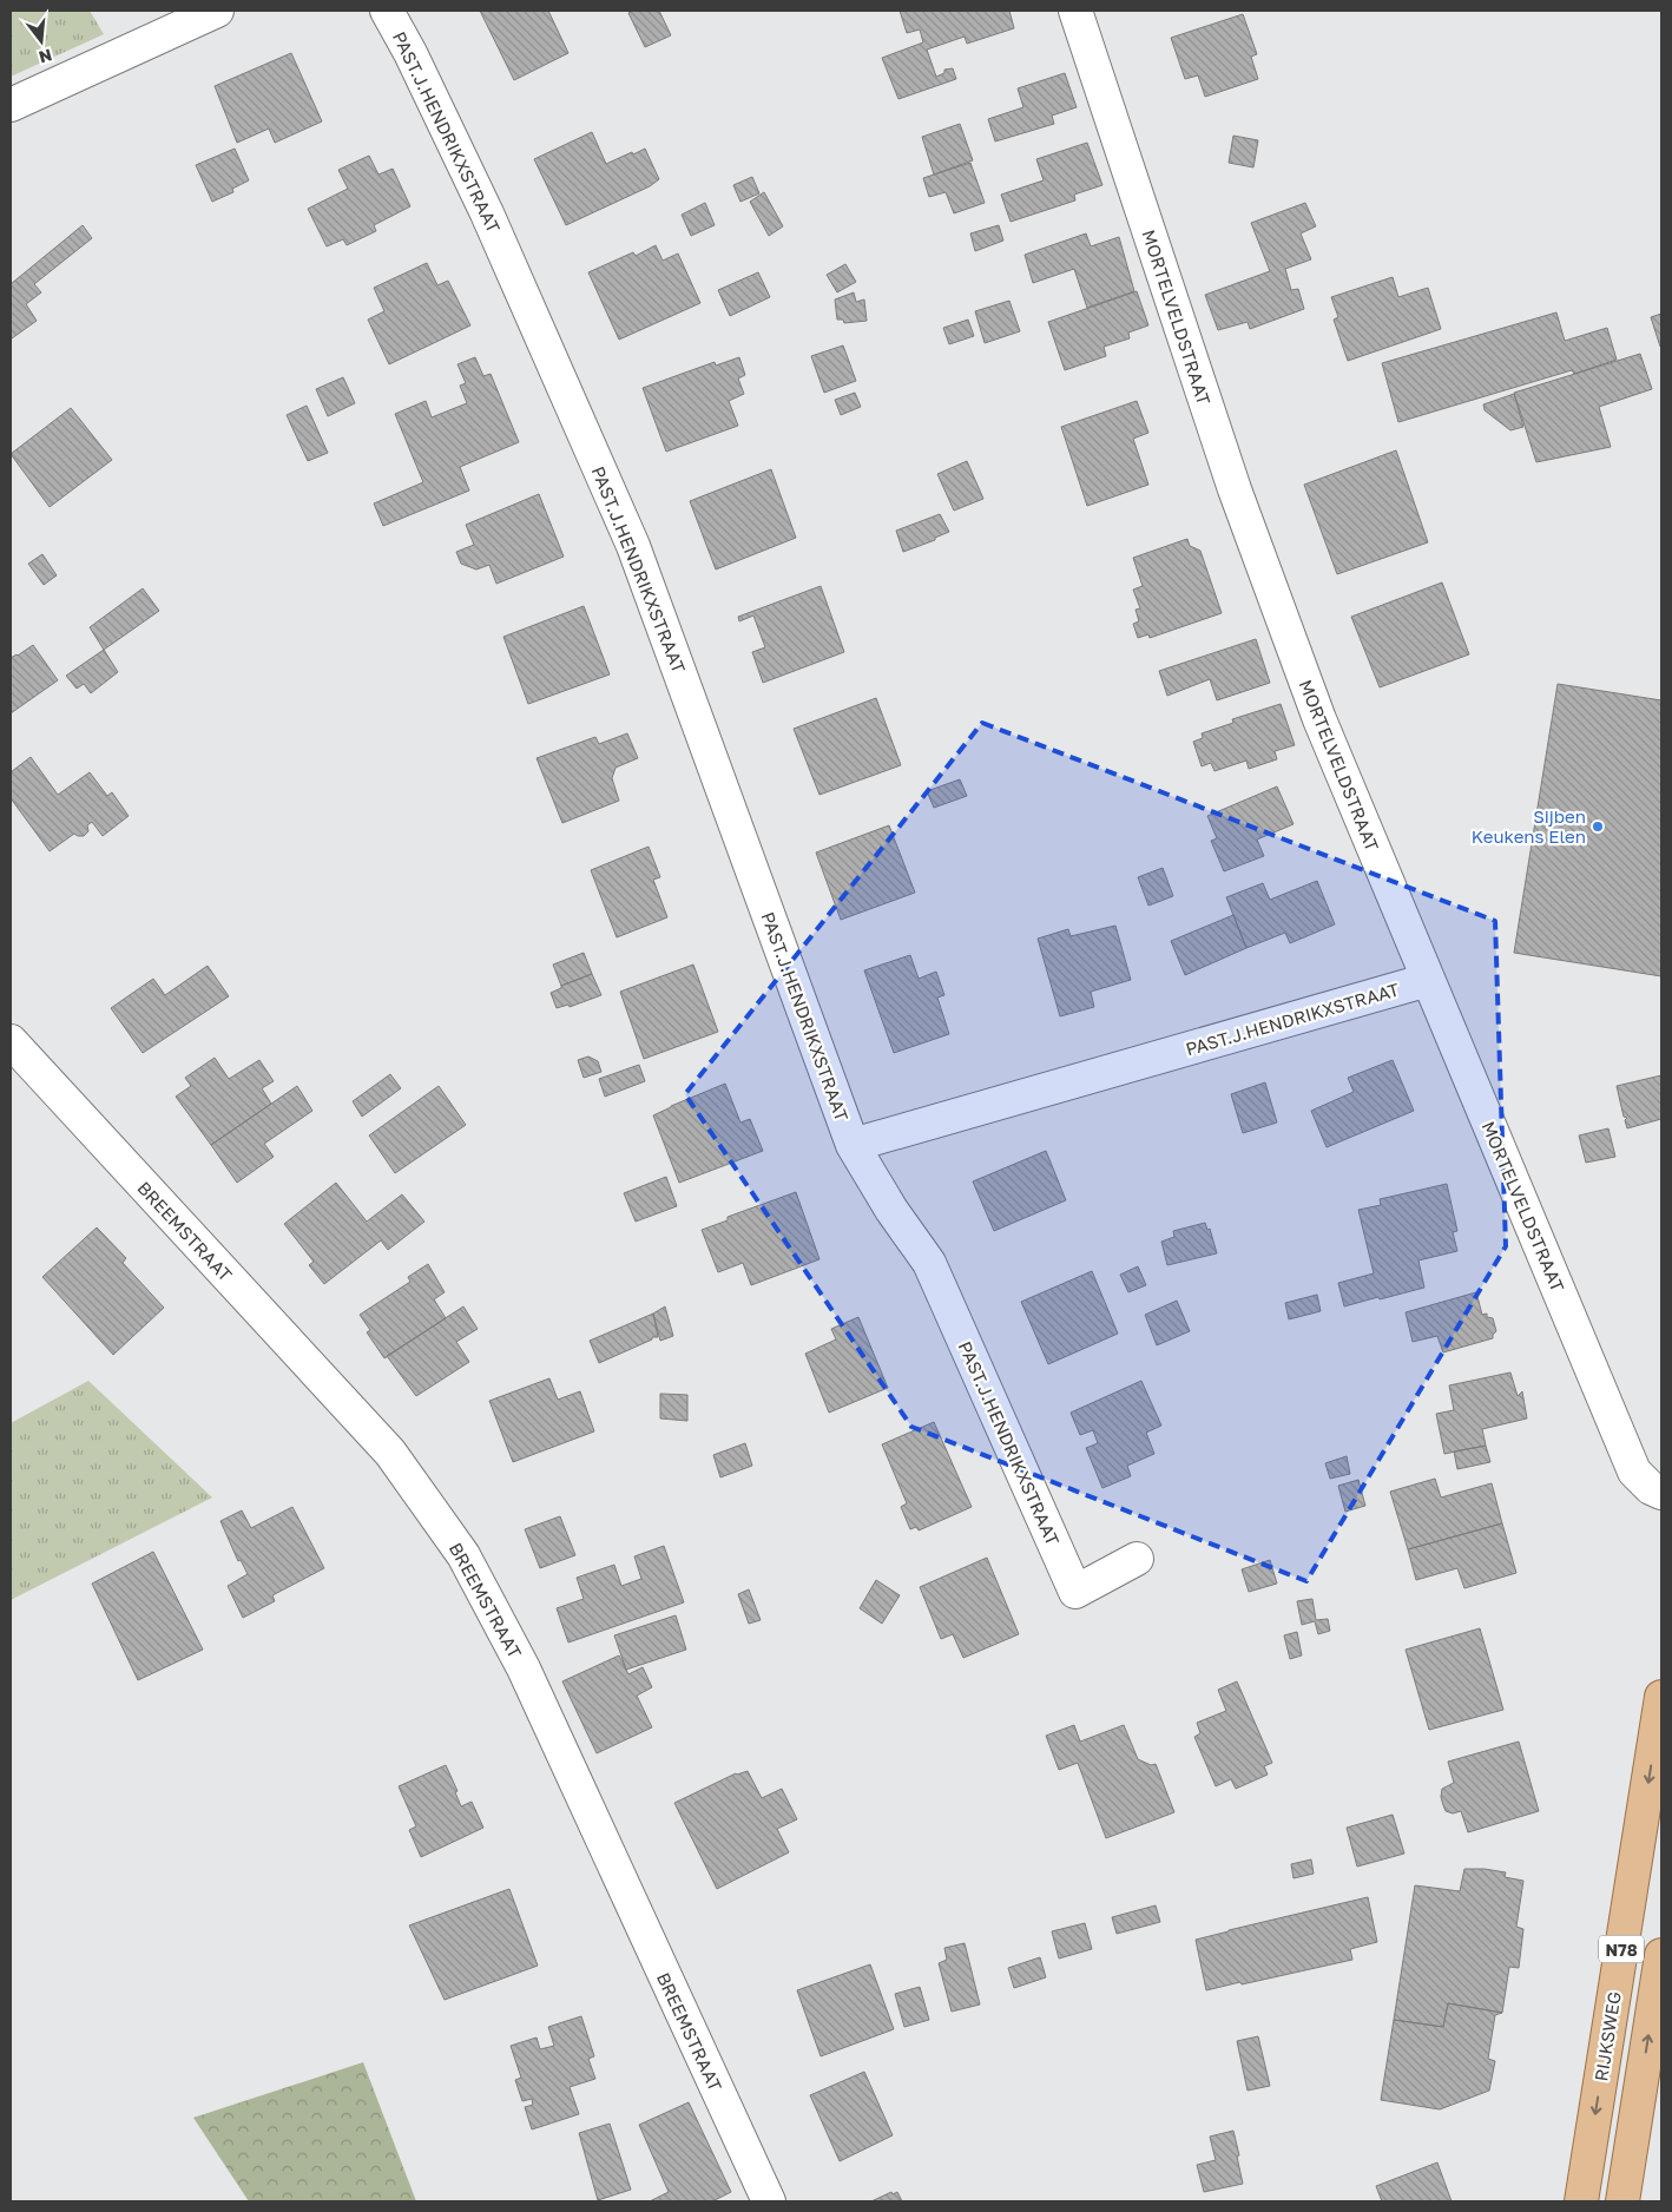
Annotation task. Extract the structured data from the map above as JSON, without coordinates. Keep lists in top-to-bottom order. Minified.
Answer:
{"streets":{"main road":["N78","RIJKSWEG"],"street":["PAST.J.HENDRIKXSTRAAT","MORTELVELDSTRAAT","BREEMSTRAAT"]},"crossings":[["PAST.J.HENDRIKXSTRAAT","MORTELVELDSTRAAT"]],"places":["Sijben Keukens Elen"],"north":"bottom"}
